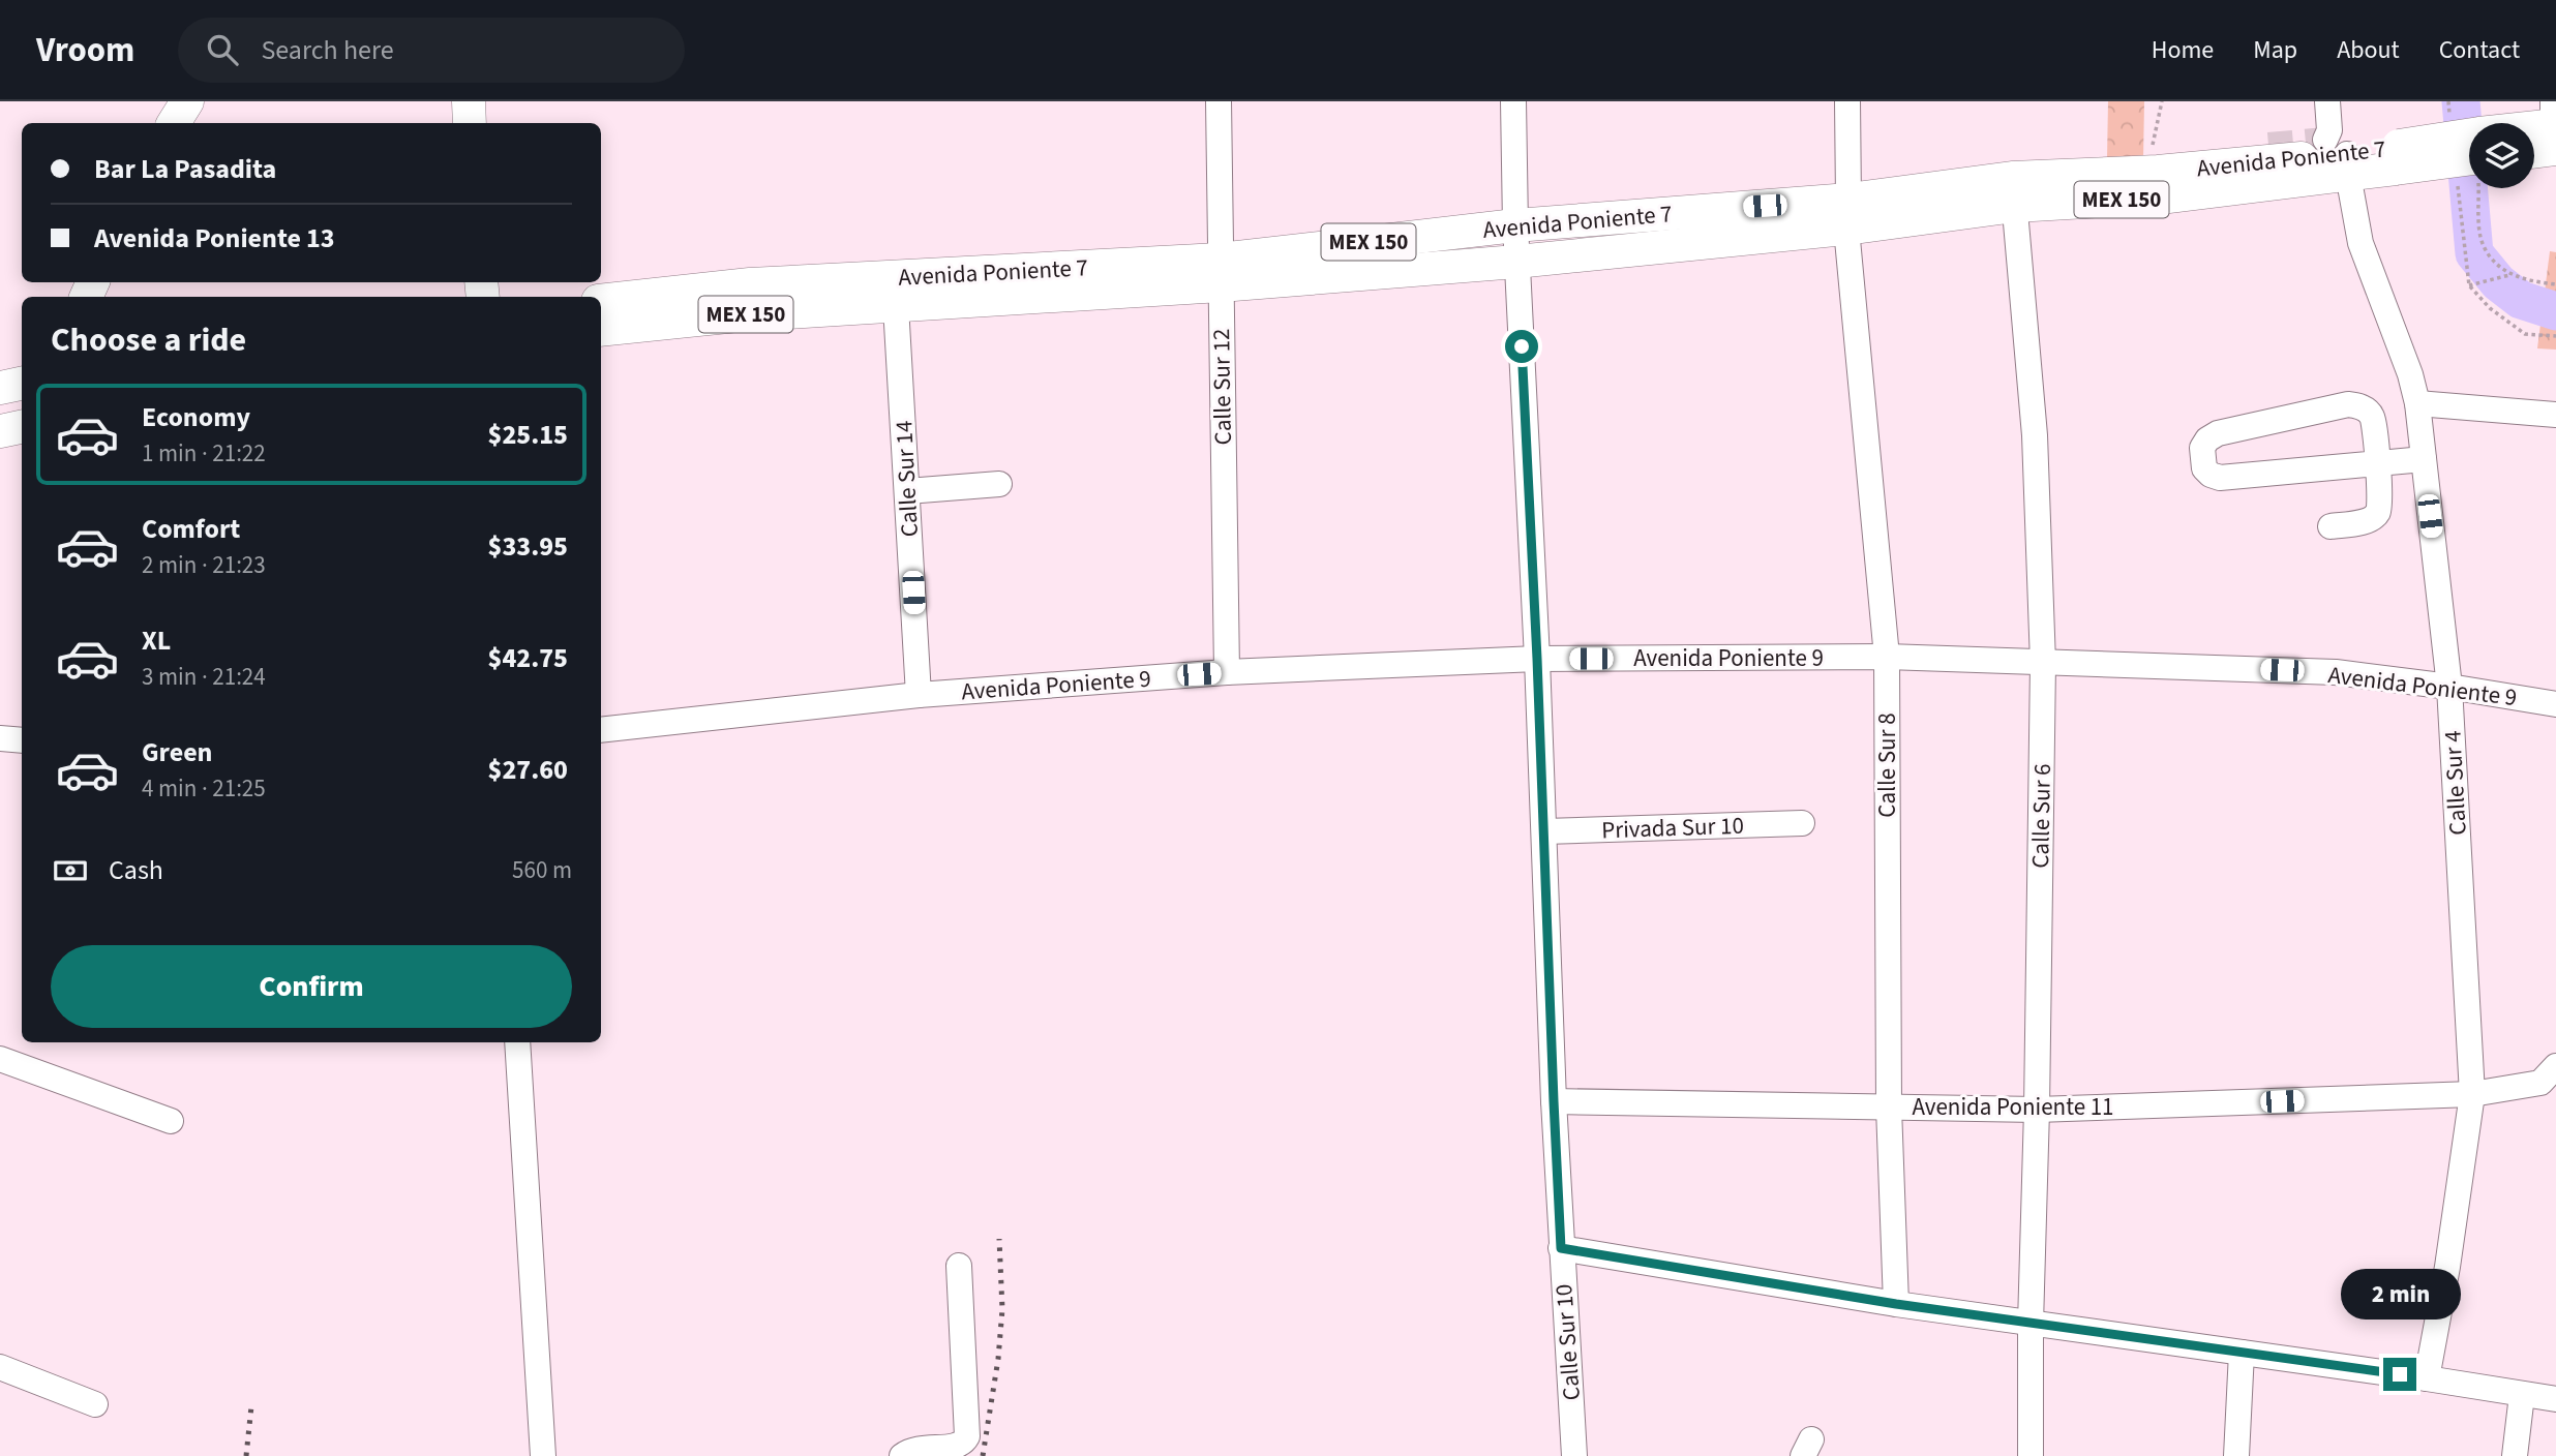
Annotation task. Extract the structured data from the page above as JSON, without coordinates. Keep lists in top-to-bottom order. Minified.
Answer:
{"streets":{"main road":["Avenida Poniente 7","MEX 150"],"street":["Calle Sur 12","Calle Sur 14","Avenida Poniente 9","Calle Sur 8","Calle Sur 4","Calle Sur 6","Privada Sur 10","Avenida Poniente 11","Calle Sur 10"]},"crossings":[["Avenida Poniente 7","Calle Sur 12"],["Avenida Poniente 7","Calle Sur 14"],["Avenida Poniente 7","Calle Sur 8"],["Avenida Poniente 7","Calle Sur 4"],["Avenida Poniente 7","Calle Sur 6"],["Avenida Poniente 7","Calle Sur 10"],["Calle Sur 12","Avenida Poniente 9"],["Calle Sur 14","Avenida Poniente 9"],["Avenida Poniente 9","Calle Sur 8"],["Avenida Poniente 9","Calle Sur 4"],["Avenida Poniente 9","Calle Sur 6"],["Avenida Poniente 9","Calle Sur 10"],["Calle Sur 8","Avenida Poniente 11"],["Calle Sur 4","Avenida Poniente 11"],["Calle Sur 6","Avenida Poniente 11"],["Privada Sur 10","Calle Sur 10"],["Avenida Poniente 11","Calle Sur 10"]],"page":{"header":"Vroom","search":"Search here","nav":["Home","Map","About","Contact"],"banner":["Bar La Pasadita","Avenida Poniente 13"],"heading":"Choose a ride","list":[{"name":"Economy","note":"1 min · 21:22","value":"$25.15"},{"name":"Comfort","note":"2 min · 21:23","value":"$33.95"},{"name":"XL","note":"3 min · 21:24","value":"$42.75"},{"name":"Green","note":"4 min · 21:25","value":"$27.60"}],"pay":["Cash","560 m"],"buttons":"Confirm","bubble":"2 min"}}
